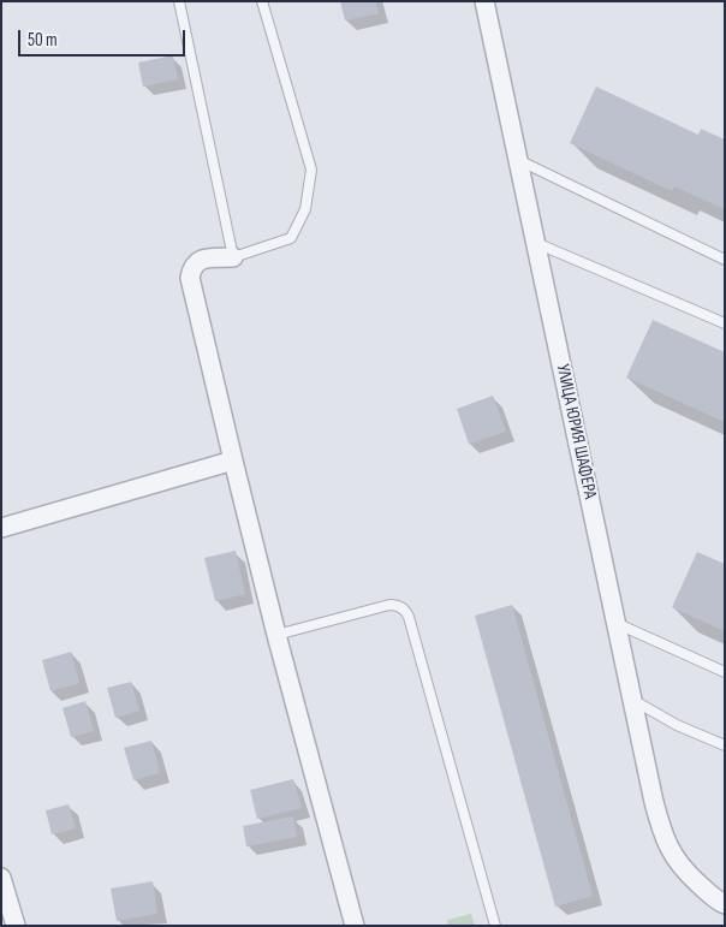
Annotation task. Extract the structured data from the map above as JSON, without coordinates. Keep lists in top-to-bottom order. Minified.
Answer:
{"streets":{"street":["УЛИЦА ЮРИЯ ШАФЕРА"]},"scale_bar":"50 m"}
